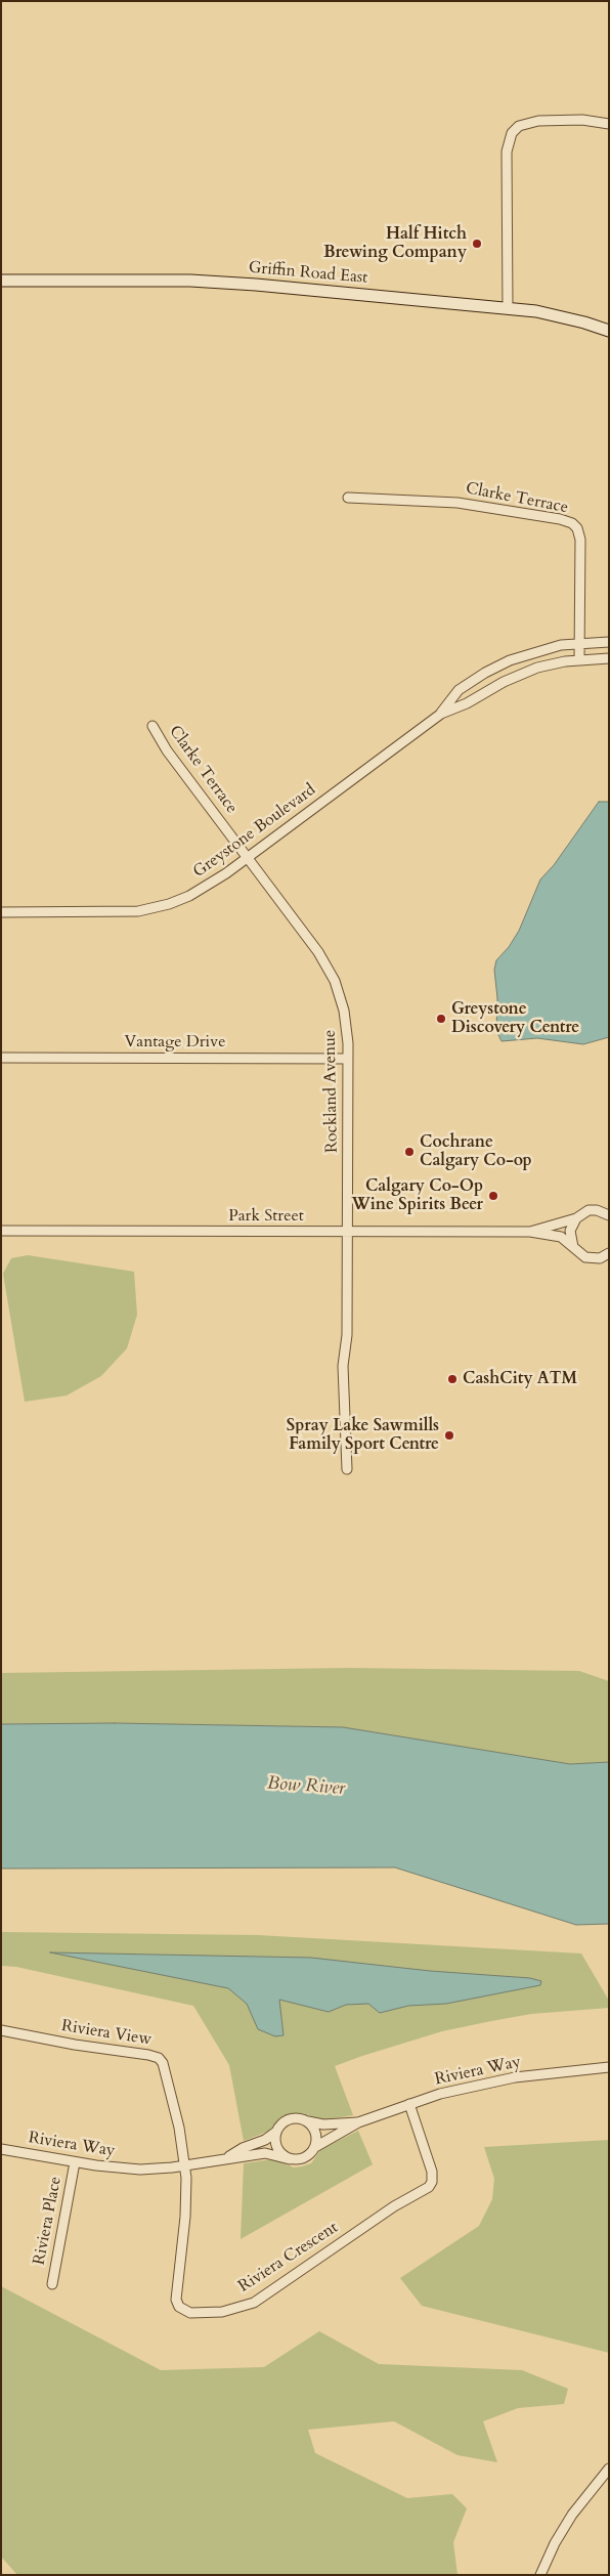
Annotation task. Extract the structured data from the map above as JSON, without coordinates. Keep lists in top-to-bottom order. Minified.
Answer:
{"streets":{"main road":["Griffin Road East"],"street":["Clarke Terrace","Greystone Boulevard","Vantage Drive","Rockland Avenue","Park Street","Riviera View","Riviera Way","Riviera Place","Riviera Crescent"]},"crossings":[["Clarke Terrace","Greystone Boulevard"],["Clarke Terrace","Rockland Avenue"],["Greystone Boulevard","Rockland Avenue"],["Vantage Drive","Rockland Avenue"],["Rockland Avenue","Park Street"],["Riviera View","Riviera Way"],["Riviera View","Riviera Crescent"],["Riviera Way","Riviera Place"],["Riviera Way","Riviera Crescent"]],"water":["Bow River"],"places":["Half Hitch Brewing Company","Greystone Discovery Centre","Cochrane Calgary Co-op","Calgary Co-Op Wine Spirits Beer","CashCity ATM","Spray Lake Sawmills Family Sport Centre"]}
